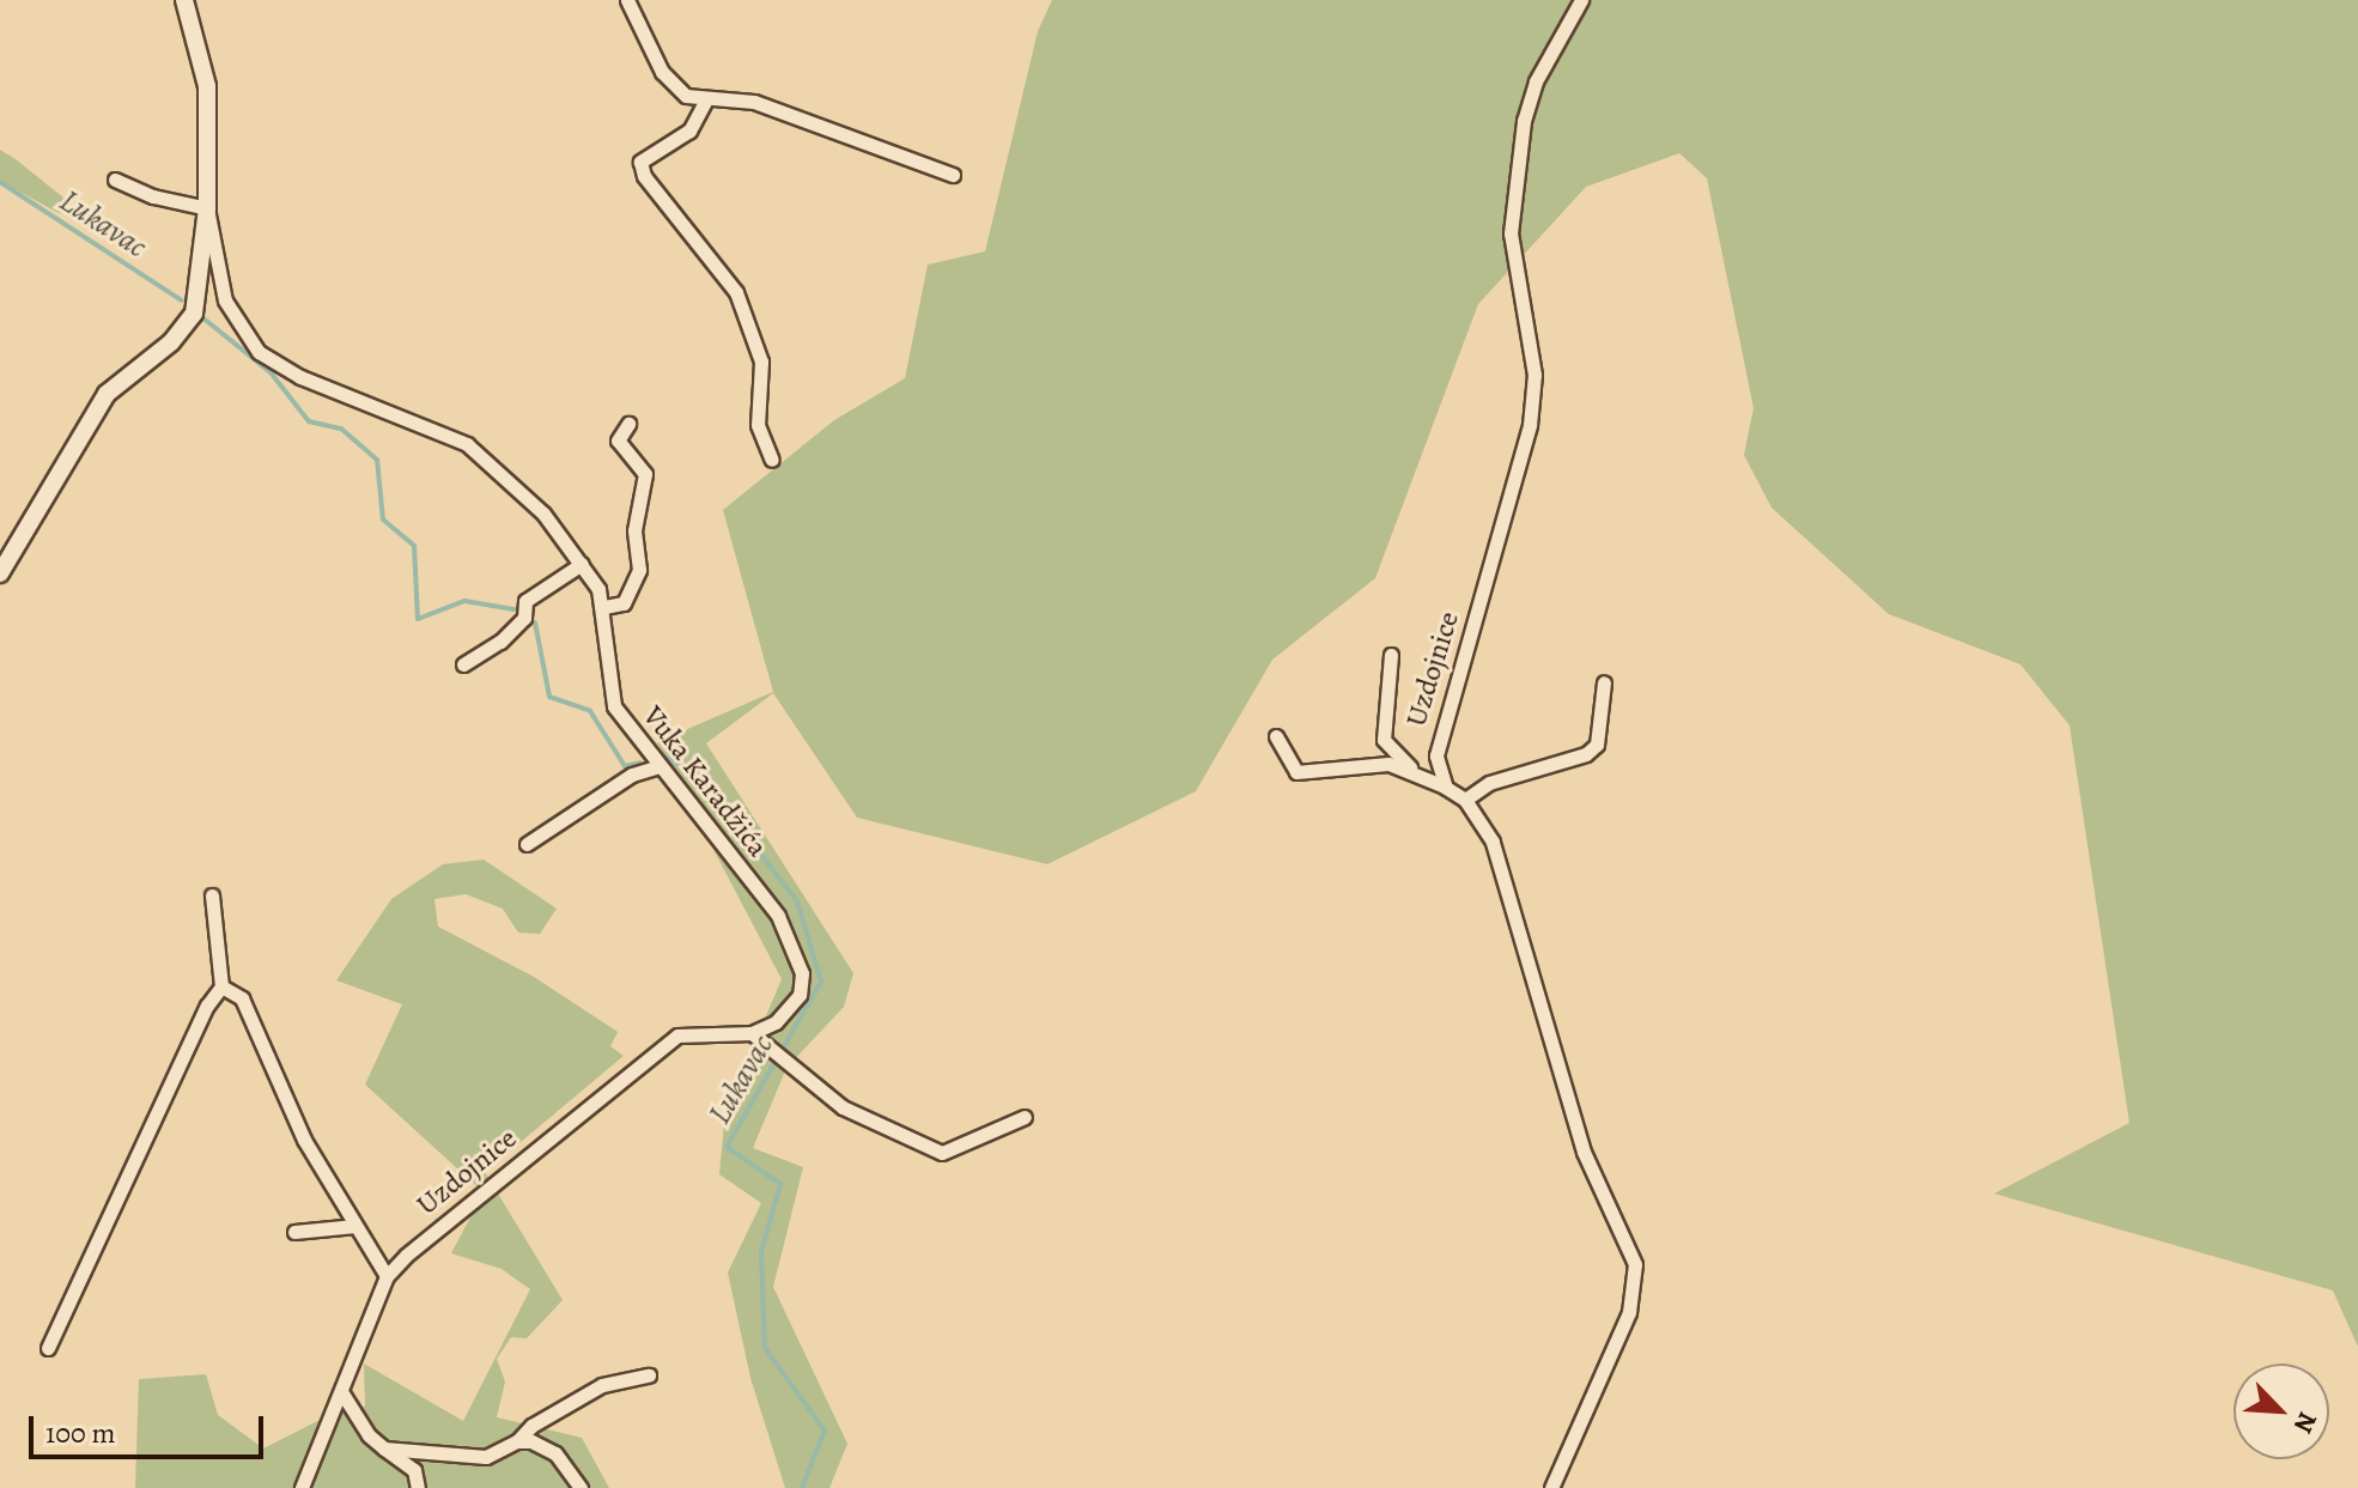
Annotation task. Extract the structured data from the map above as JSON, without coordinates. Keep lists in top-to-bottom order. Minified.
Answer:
{"streets":{"street":["Uzdojnice","Vuka Karadžića"]},"crossings":[["Uzdojnice","Vuka Karadžića"]],"water":["Lukavac"],"scale_bar":"100 m","north":"bottom right"}
